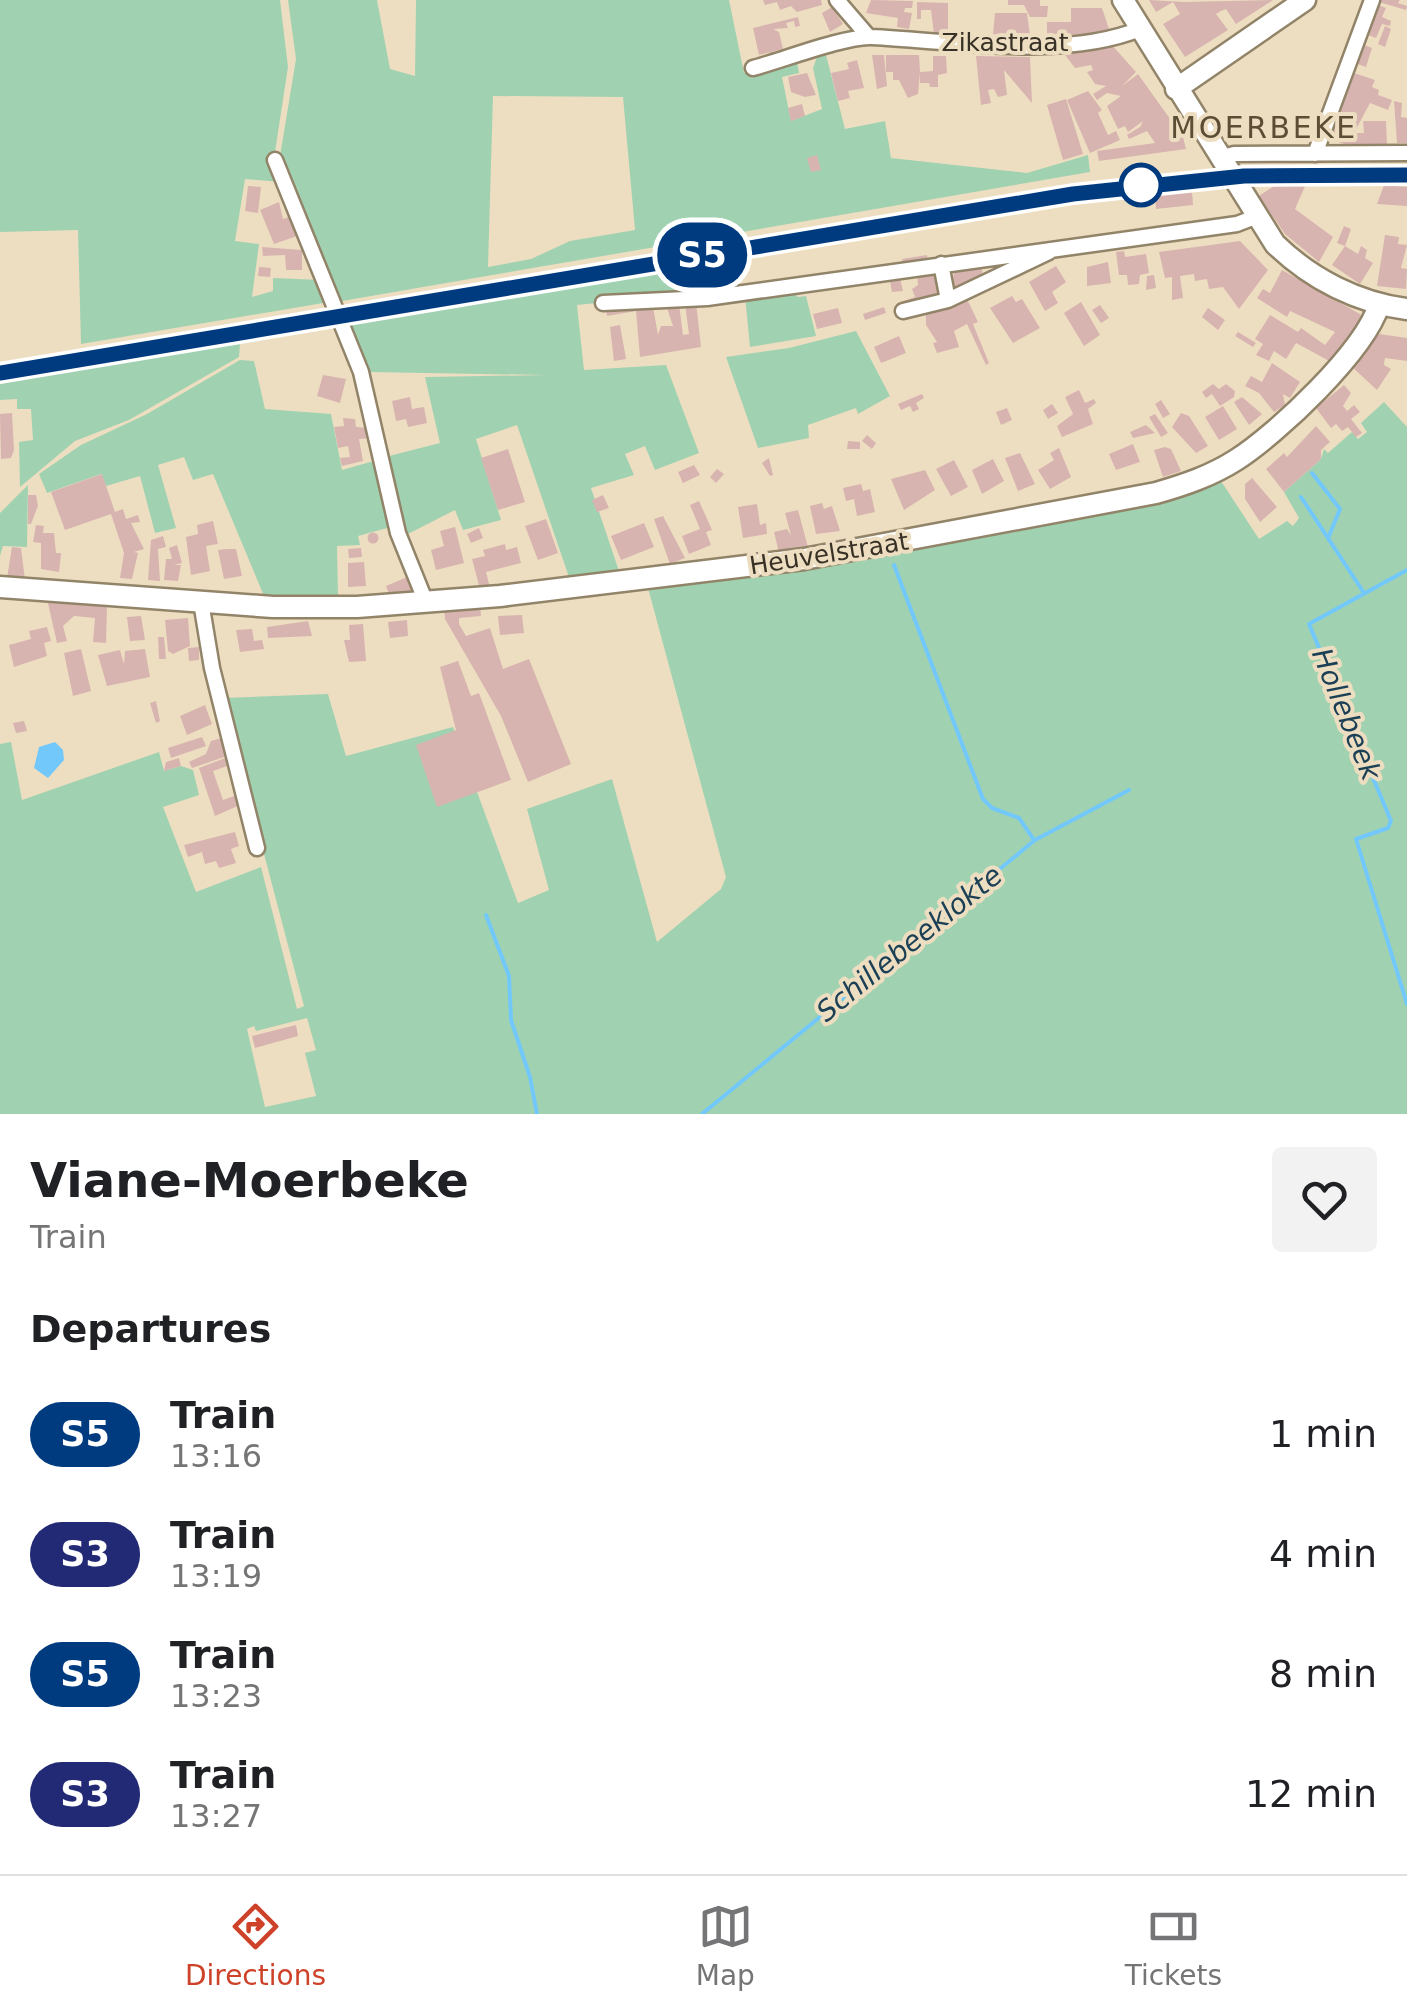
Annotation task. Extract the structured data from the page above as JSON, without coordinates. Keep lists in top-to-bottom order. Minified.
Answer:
{"streets":{"street":["Zikastraat","Heuvelstraat"]},"districts":["MOERBEKE"],"water":["Hollebeek","Schillebeeklokte"],"page":{"on_map":"S5","heading":[["Viane-Moerbeke","Train"],"Departures"],"list":[{"mark":"S5","name":"Train","note":"13:16","value":"1 min"},{"mark":"S3","name":"Train","note":"13:19","value":"4 min"},{"mark":"S5","name":"Train","note":"13:23","value":"8 min"},{"mark":"S3","name":"Train","note":"13:27","value":"12 min"}],"tabs":["Directions","Map","Tickets"]}}
